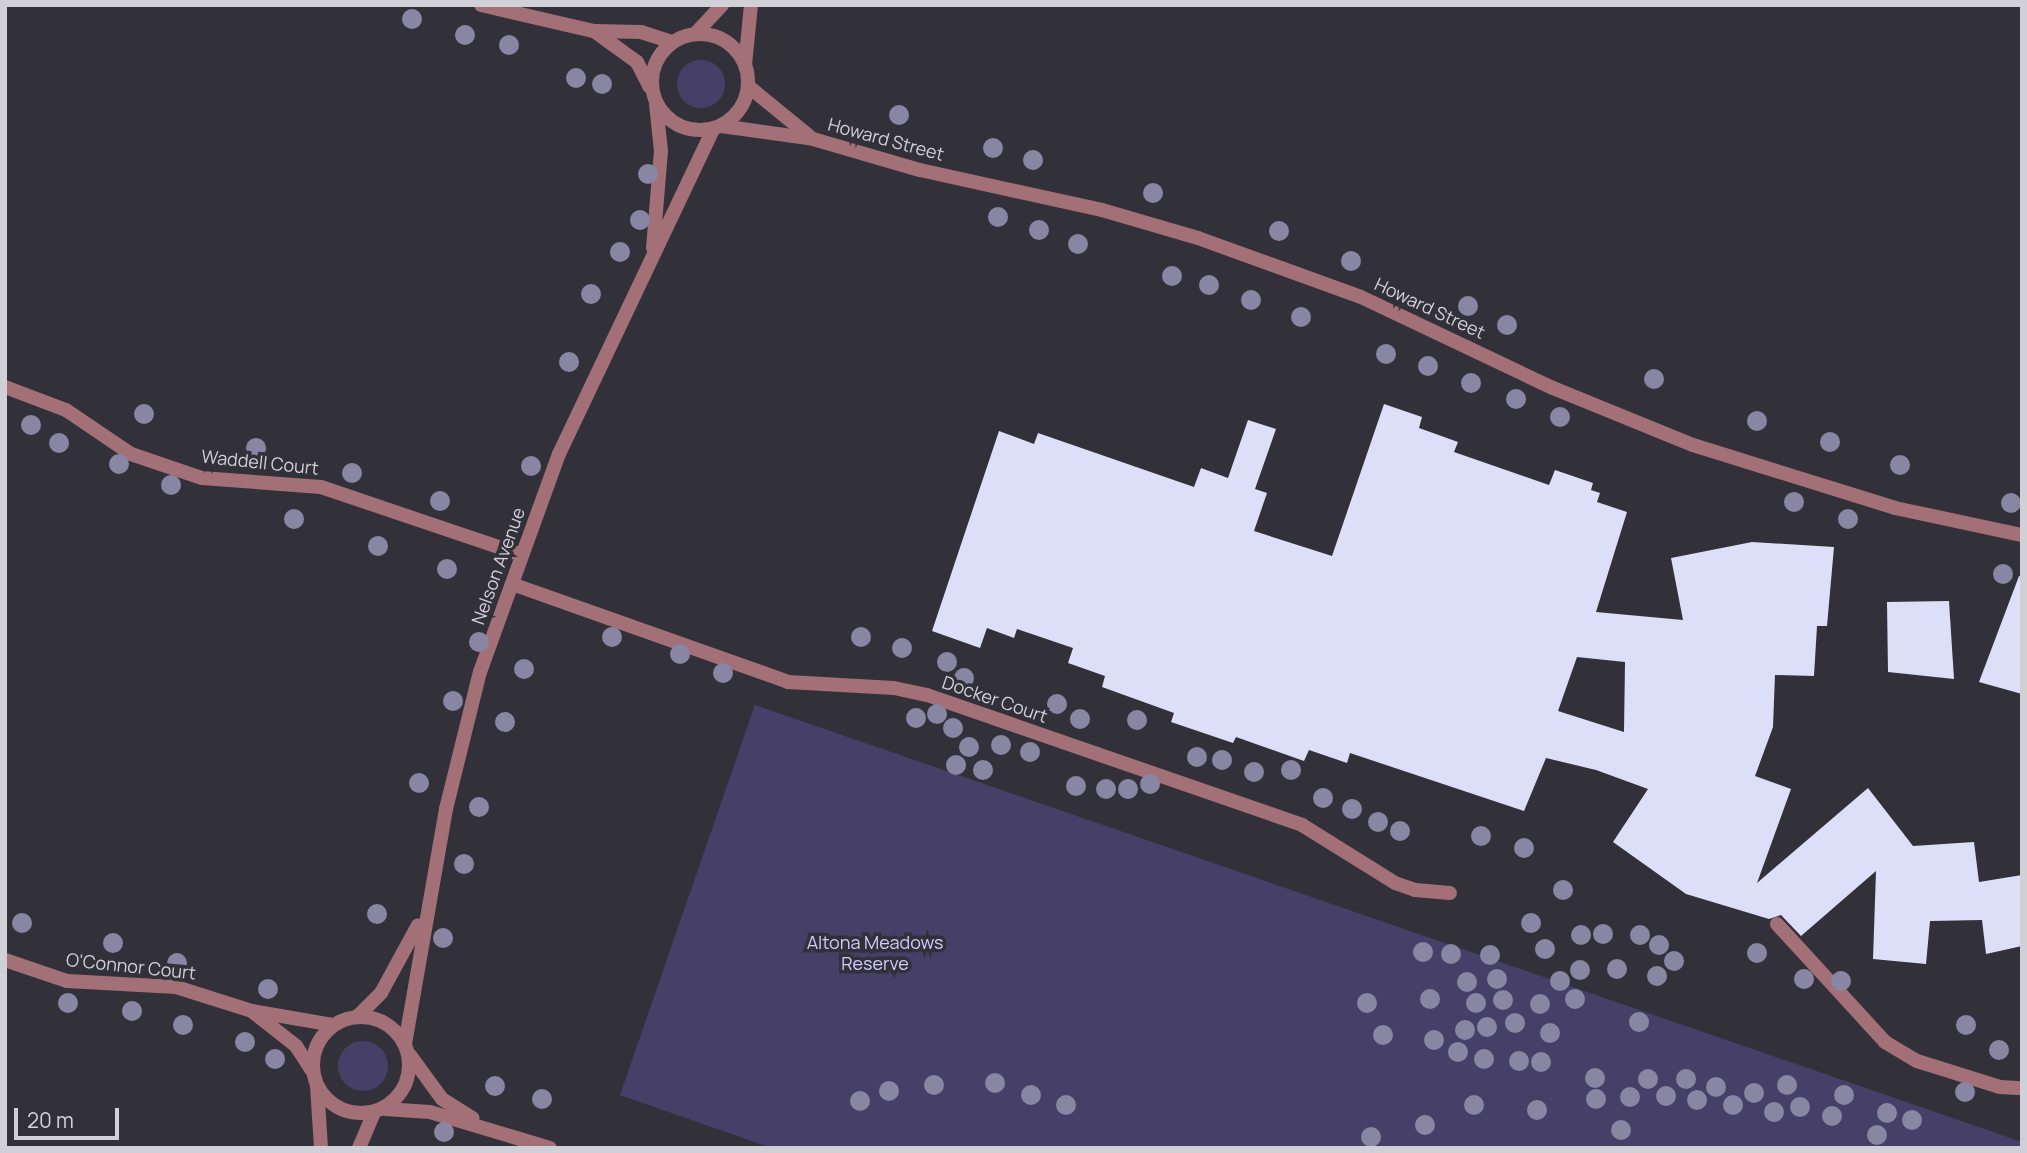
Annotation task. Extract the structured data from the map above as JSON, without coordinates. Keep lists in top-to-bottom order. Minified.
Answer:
{"streets":{"street":["Howard Street","Waddell Court","Nelson Avenue","Docker Court","O'Connor Court"]},"crossings":[["Howard Street","Nelson Avenue"],["Waddell Court","Nelson Avenue"],["Nelson Avenue","Docker Court"],["Nelson Avenue","O'Connor Court"]],"parks":["Altona Meadows Reserve"],"scale_bar":"20 m"}
